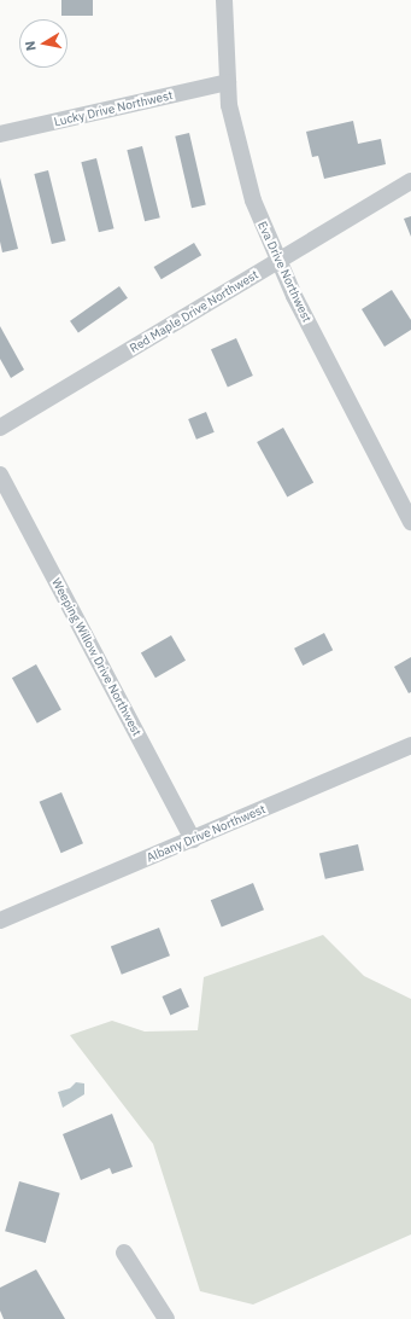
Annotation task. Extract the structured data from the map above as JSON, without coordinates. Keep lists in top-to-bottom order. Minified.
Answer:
{"streets":{"street":["Lucky Drive Northwest","Eva Drive Northwest","Red Maple Drive Northwest","Weeping Willow Drive Northwest","Albany Drive Northwest"]},"crossings":[["Lucky Drive Northwest","Eva Drive Northwest"],["Eva Drive Northwest","Red Maple Drive Northwest"],["Weeping Willow Drive Northwest","Albany Drive Northwest"]],"north":"left"}
